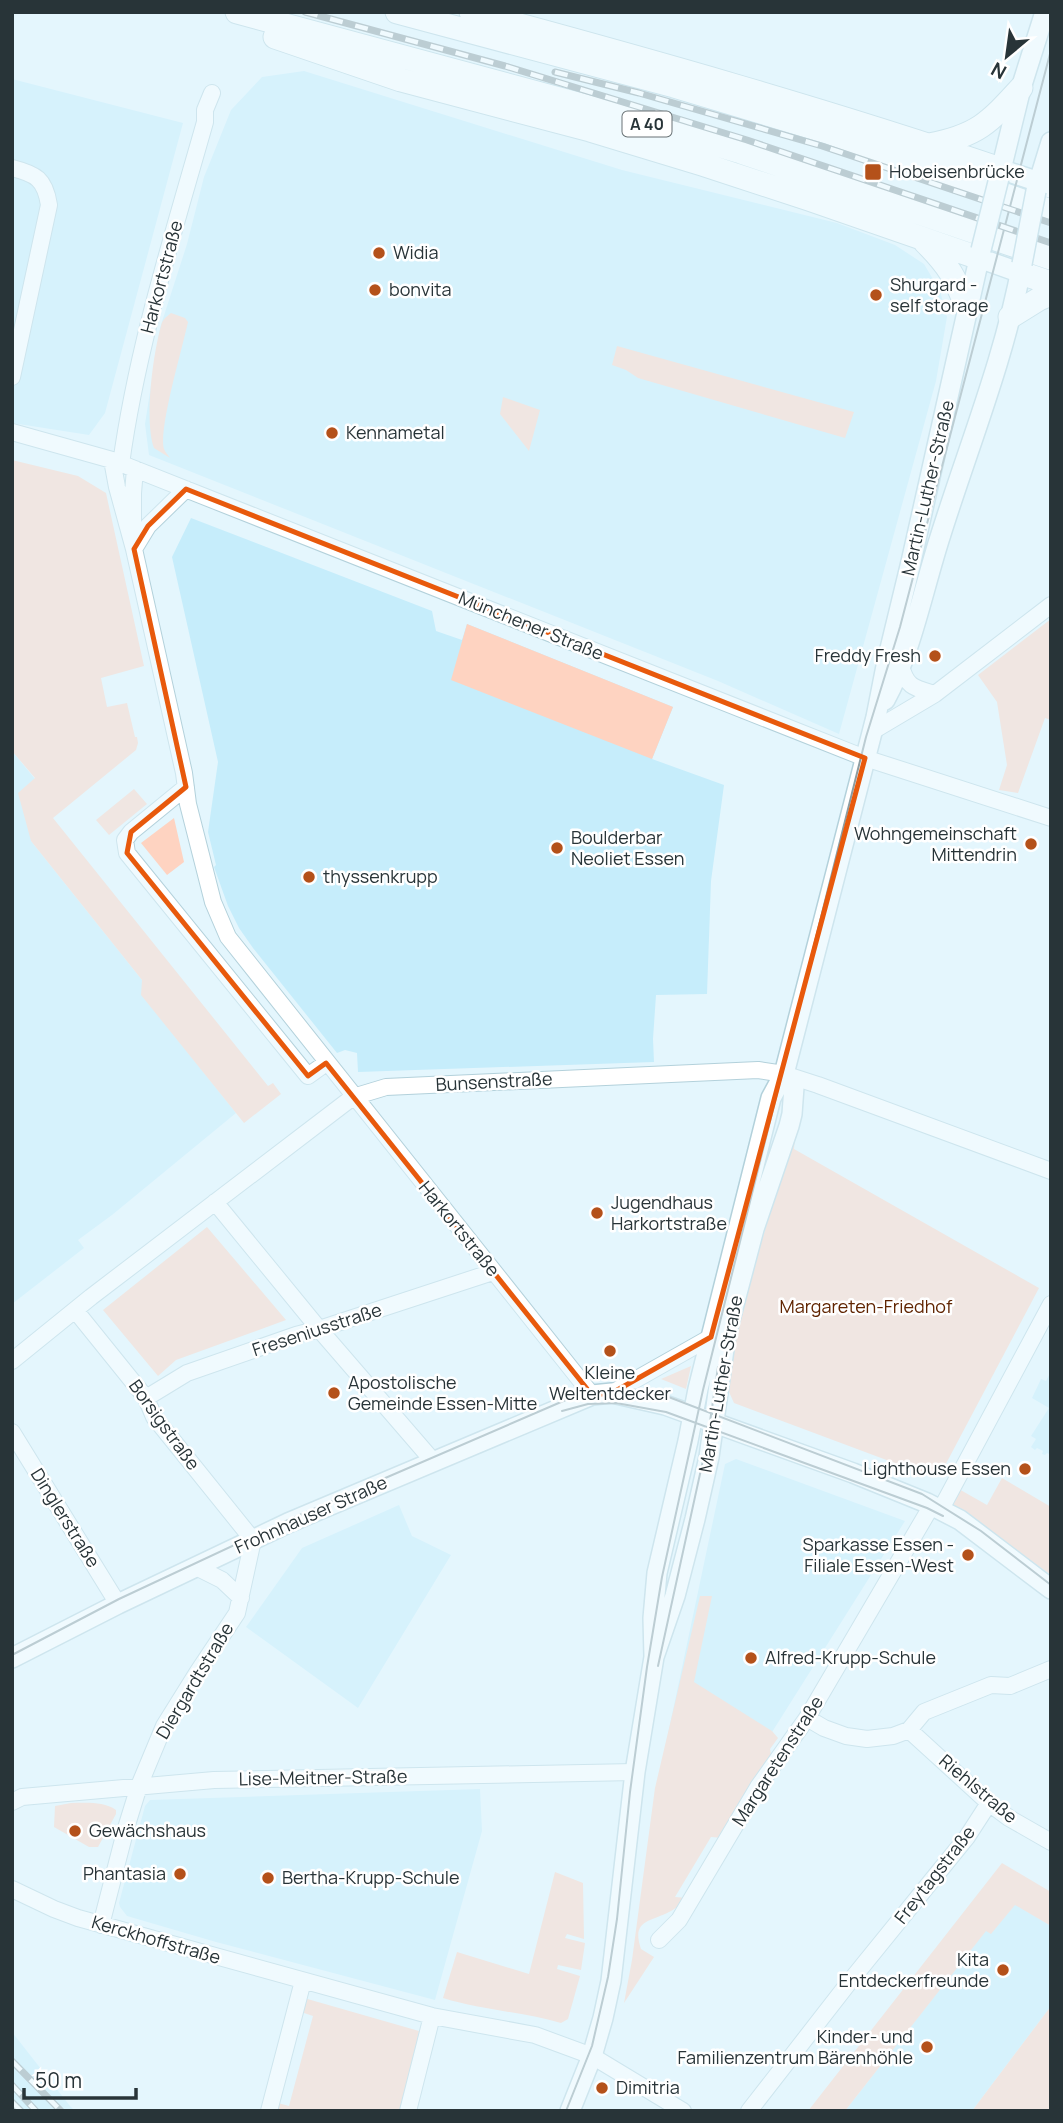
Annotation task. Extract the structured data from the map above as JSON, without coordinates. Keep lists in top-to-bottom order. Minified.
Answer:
{"streets":{"highway":["A 40"],"main road":["Martin-Luther-Straße","Frohnhauser Straße"],"street":["Harkortstraße","Münchener Straße","Bunsenstraße","Freseniusstraße","Borsigstraße","Dinglerstraße","Diergardtstraße","Margaretenstraße","Lise-Meitner-Straße","Riehlstraße","Freytagstraße","Kerckhoffstraße"]},"crossings":[["Harkortstraße","Münchener Straße"],["Harkortstraße","Bunsenstraße"],["Harkortstraße","Freseniusstraße"],["Harkortstraße","Frohnhauser Straße"],["Martin-Luther-Straße","Münchener Straße"],["Martin-Luther-Straße","Bunsenstraße"],["Martin-Luther-Straße","Frohnhauser Straße"],["Martin-Luther-Straße","Lise-Meitner-Straße"],["Martin-Luther-Straße","Kerckhoffstraße"],["Bunsenstraße","Borsigstraße"],["Freseniusstraße","Borsigstraße"],["Borsigstraße","Frohnhauser Straße"],["Borsigstraße","Diergardtstraße"],["Frohnhauser Straße","Dinglerstraße"],["Frohnhauser Straße","Diergardtstraße"],["Frohnhauser Straße","Margaretenstraße"],["Diergardtstraße","Lise-Meitner-Straße"],["Diergardtstraße","Kerckhoffstraße"],["Riehlstraße","Freytagstraße"]],"parks":["Margareten-Friedhof"],"places":{"transit":["Hobeisenbrücke"],"other":["Widia","bonvita","Shurgard - self storage","Kennametal","Freddy Fresh","Wohngemeinschaft Mittendrin","Boulderbar Neoliet Essen","thyssenkrupp","Jugendhaus Harkortstraße","Kleine Weltentdecker","Apostolische Gemeinde Essen-Mitte","Lighthouse Essen","Sparkasse Essen - Filiale Essen-West","Alfred-Krupp-Schule","Gewächshaus","Phantasia","Bertha-Krupp-Schule","Kita Entdeckerfreunde","Kinder- und Familienzentrum Bärenhöhle","Dimitria"]},"scale_bar":"50 m","north":"bottom left"}
